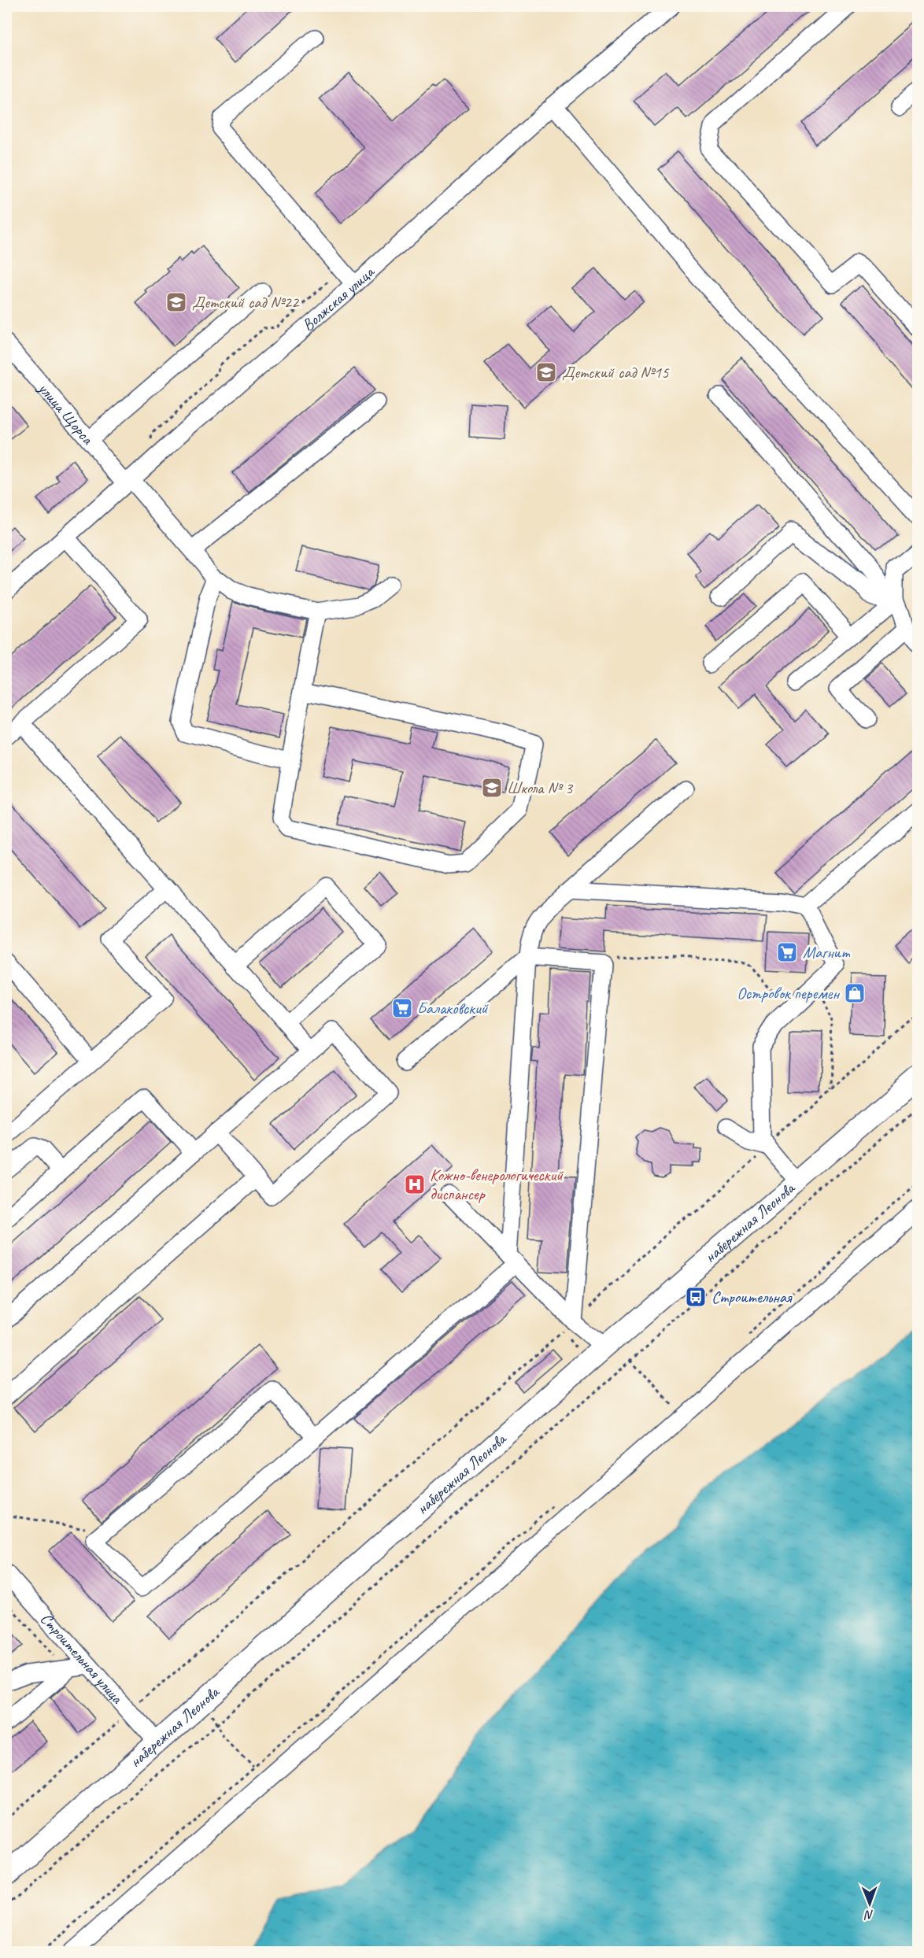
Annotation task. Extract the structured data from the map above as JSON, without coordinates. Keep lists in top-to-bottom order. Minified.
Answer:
{"streets":{"main road":["набережная Леонова"],"street":["Волжская улица","улица Щорса","Строительная улица"]},"crossings":[["Волжская улица","улица Щорса"],["набережная Леонова","Строительная улица"]],"places":{"school or university":["Детский сад №22","Детский сад №15","Школа № 3"],"supermarket":["Магнит","Балаковский"],"shop":["Островок перемен"],"hospital":["Кожно-венерологический диспансер"],"bus stop":["Строительная"]},"north":"bottom"}
